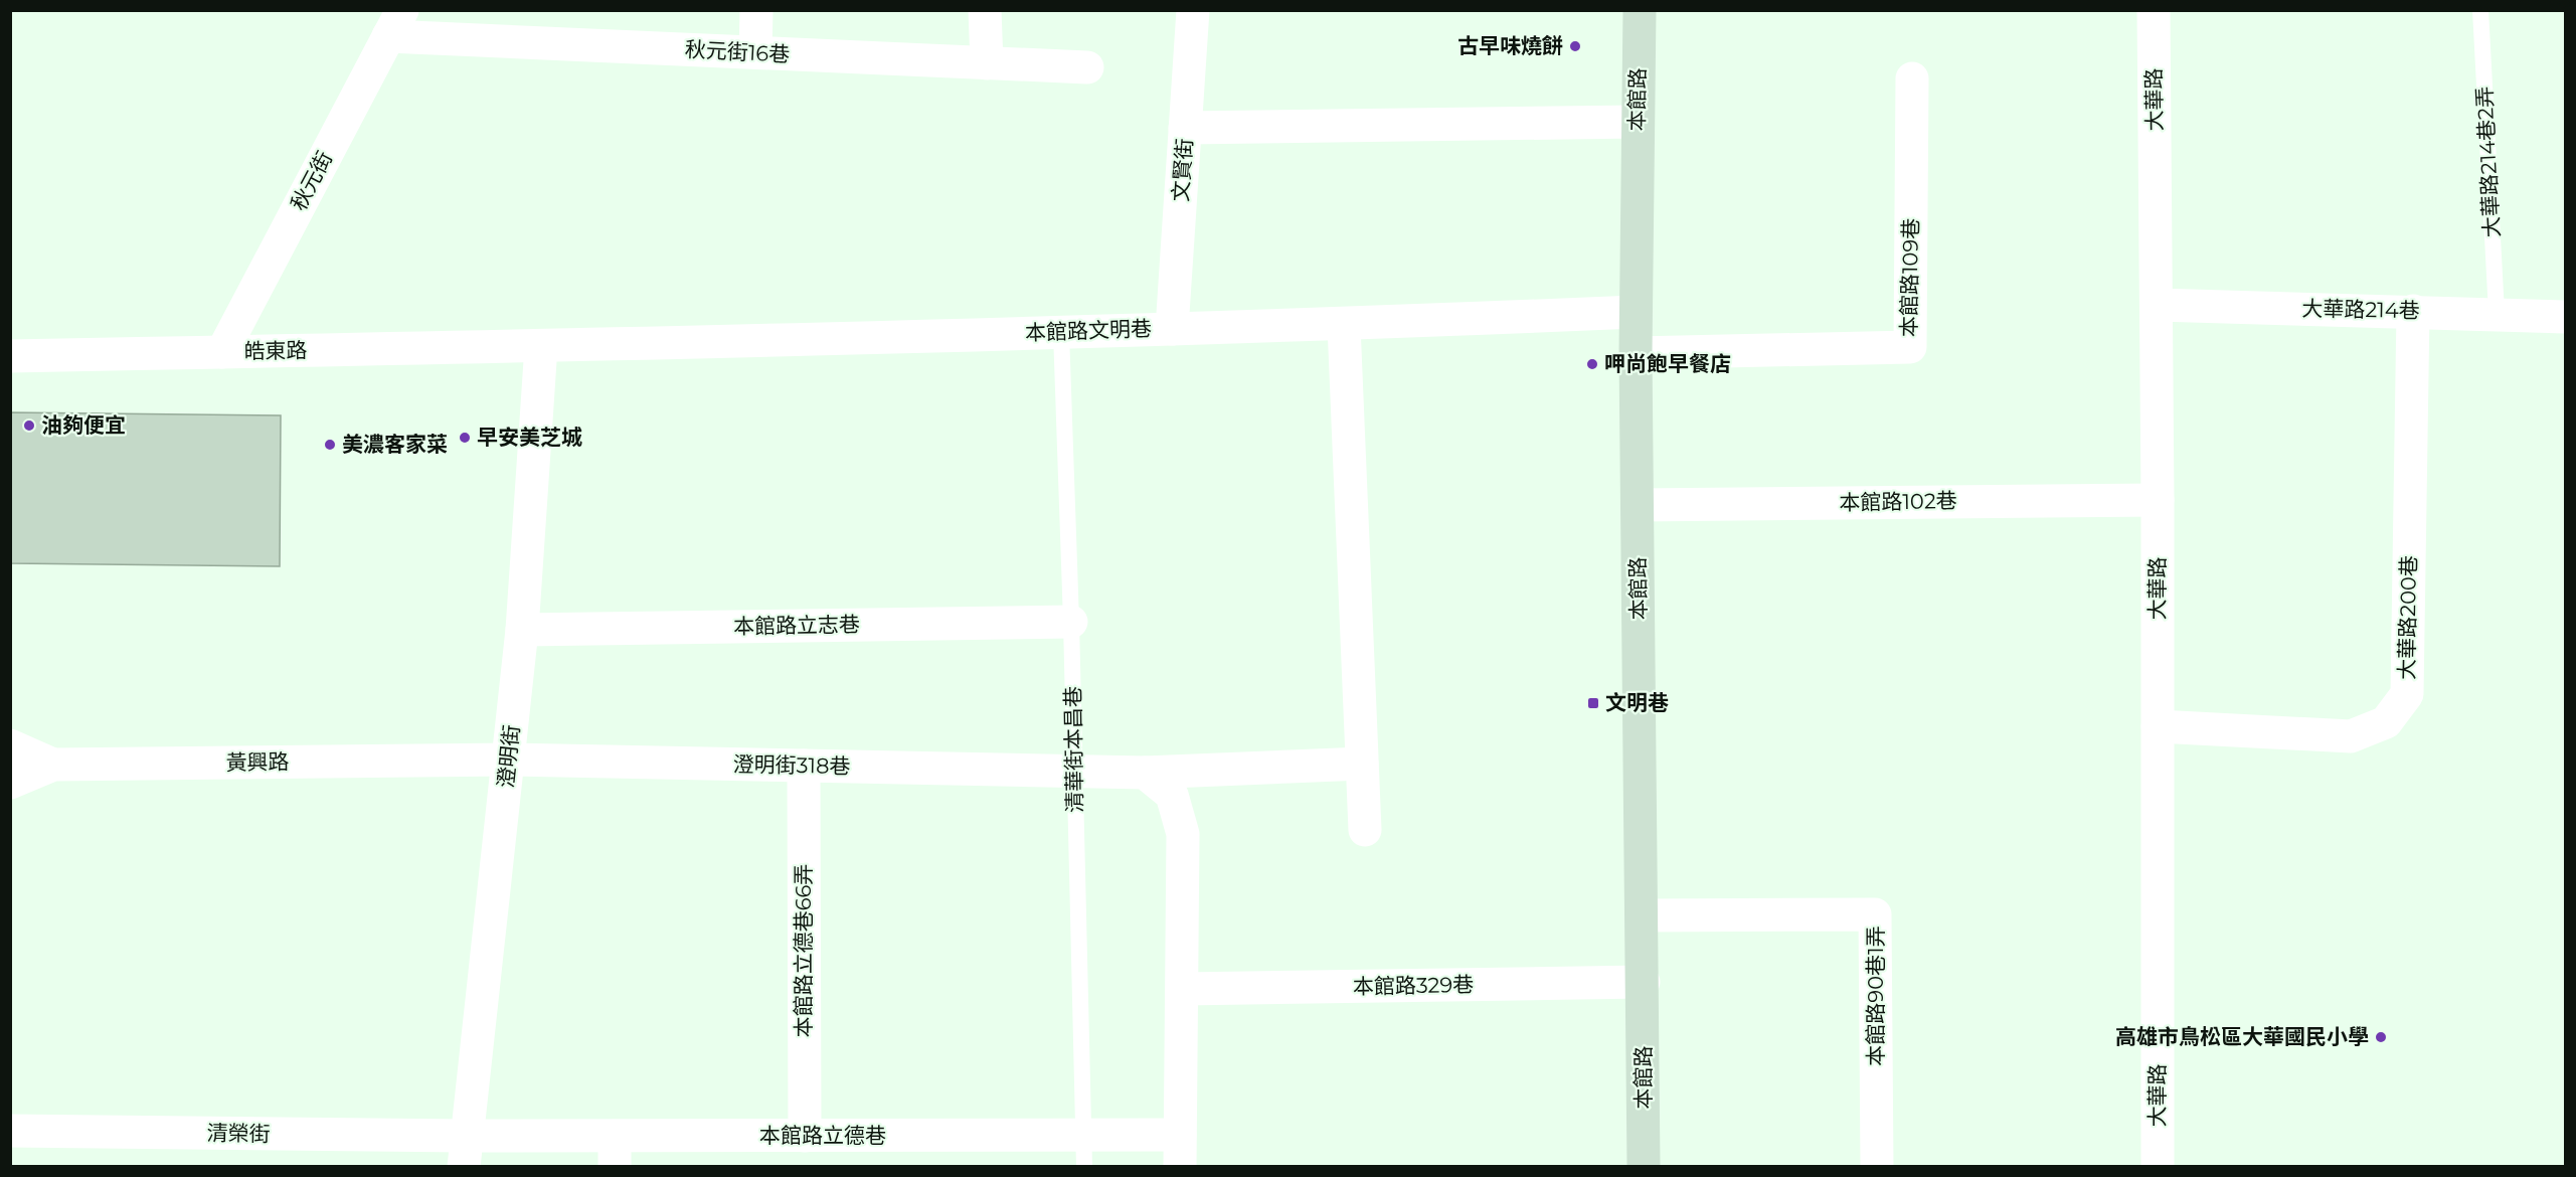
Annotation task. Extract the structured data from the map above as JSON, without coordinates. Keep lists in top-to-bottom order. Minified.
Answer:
{"streets":{"street":["秋元街16巷","本館路","大華路","文賢街","秋元街","本館路109巷","大華路214巷","本館路文明巷","皓東路","本館路102巷","大華路200巷","本館路立志巷","澄明街","黃興路","澄明街318巷","本館路立德巷66弄","本館路329巷","本館路90巷1弄","清榮街","本館路立德巷"],"lane":["大華路214巷2弄","清華街本昌巷"]},"crossings":[["秋元街16巷","秋元街"],["本館路","本館路109巷"],["本館路","本館路文明巷"],["本館路","本館路102巷"],["本館路","本館路329巷"],["本館路","本館路90巷1弄"],["大華路","大華路214巷"],["大華路","本館路102巷"],["大華路","大華路200巷"],["大華路214巷2弄","大華路214巷"],["文賢街","本館路文明巷"],["秋元街","皓東路"],["大華路214巷","大華路200巷"],["本館路文明巷","皓東路"],["本館路文明巷","清華街本昌巷"],["本館路文明巷","澄明街"],["皓東路","澄明街"],["本館路立志巷","清華街本昌巷"],["本館路立志巷","澄明街"],["清華街本昌巷","澄明街318巷"],["清華街本昌巷","本館路立德巷"],["澄明街","黃興路"],["澄明街","澄明街318巷"],["澄明街","清榮街"],["澄明街","本館路立德巷"],["黃興路","澄明街318巷"],["澄明街318巷","本館路立德巷66弄"],["本館路立德巷66弄","本館路立德巷"],["本館路329巷","本館路立德巷"],["清榮街","本館路立德巷"]],"places":{"other":["古早味燒餅","呷尚飽早餐店","油夠便宜","早安美芝城","美濃客家菜","高雄市鳥松區大華國民小學"],"transit":["文明巷"]}}
